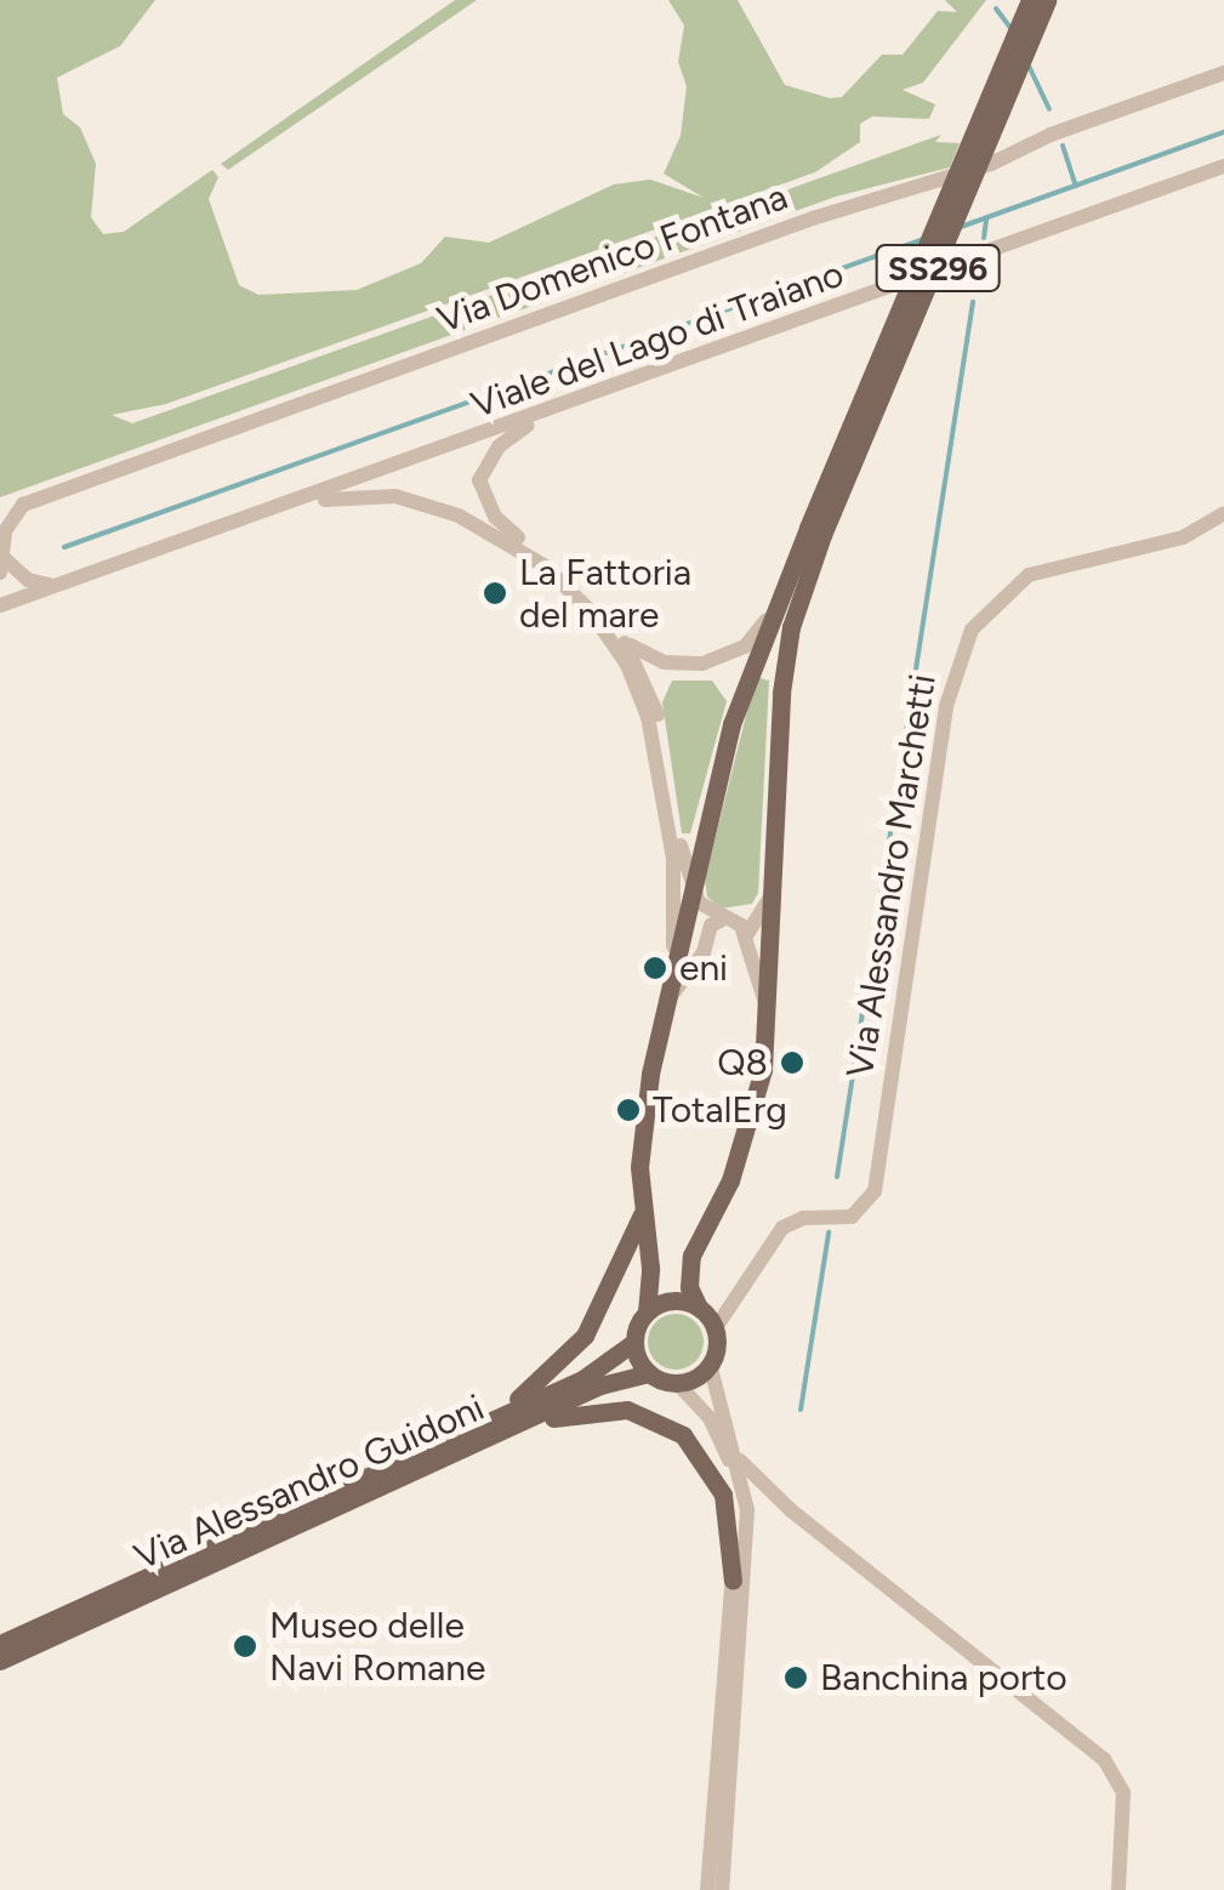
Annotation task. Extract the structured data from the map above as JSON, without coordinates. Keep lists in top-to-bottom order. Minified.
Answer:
{"streets":{"main road":["SS296","Via Alessandro Guidoni"],"street":["Via Domenico Fontana","Viale del Lago di Traiano","Via Alessandro Marchetti"]},"crossings":[["Via Alessandro Marchetti","Via Alessandro Guidoni"]],"places":["La Fattoria del mare","eni","Q8","TotalErg","Museo delle Navi Romane","Banchina porto"]}
